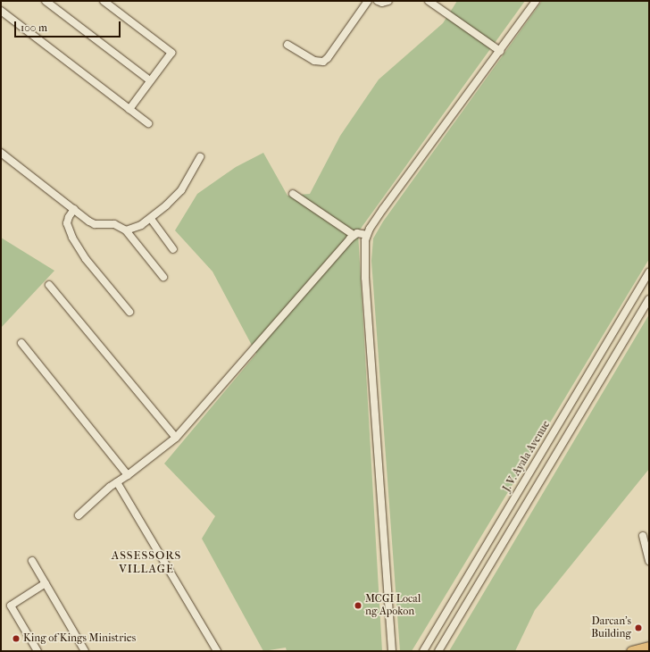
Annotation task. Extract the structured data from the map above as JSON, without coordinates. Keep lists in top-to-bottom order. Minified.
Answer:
{"streets":{"street":["J. V. Ayala Avenue"]},"districts":["ASSESSORS VILLAGE"],"places":["MCGI Local ng Apokon","Darcan's Building","King of Kings Ministries"],"scale_bar":"100 m"}
